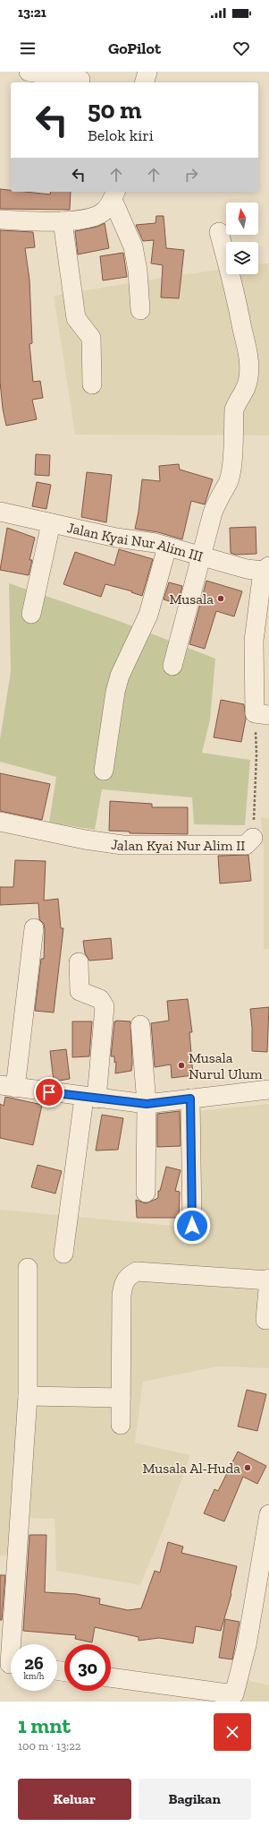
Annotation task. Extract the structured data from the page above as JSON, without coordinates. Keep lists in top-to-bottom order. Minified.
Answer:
{"streets":{"street":["Jalan Kyai Nur Alim III","Jalan Kyai Nur Alim II"]},"places":["Musala","Musala Nurul Ulum","Musala Al-Huda"],"north":"top","page":{"status":"13:21","header":"GoPilot","turn":["50 m","Belok kiri"],"speed":"26 km/h","limit":"30","heading":["1 mnt","100 m · 13:22"],"buttons":["Keluar","Bagikan"]}}
